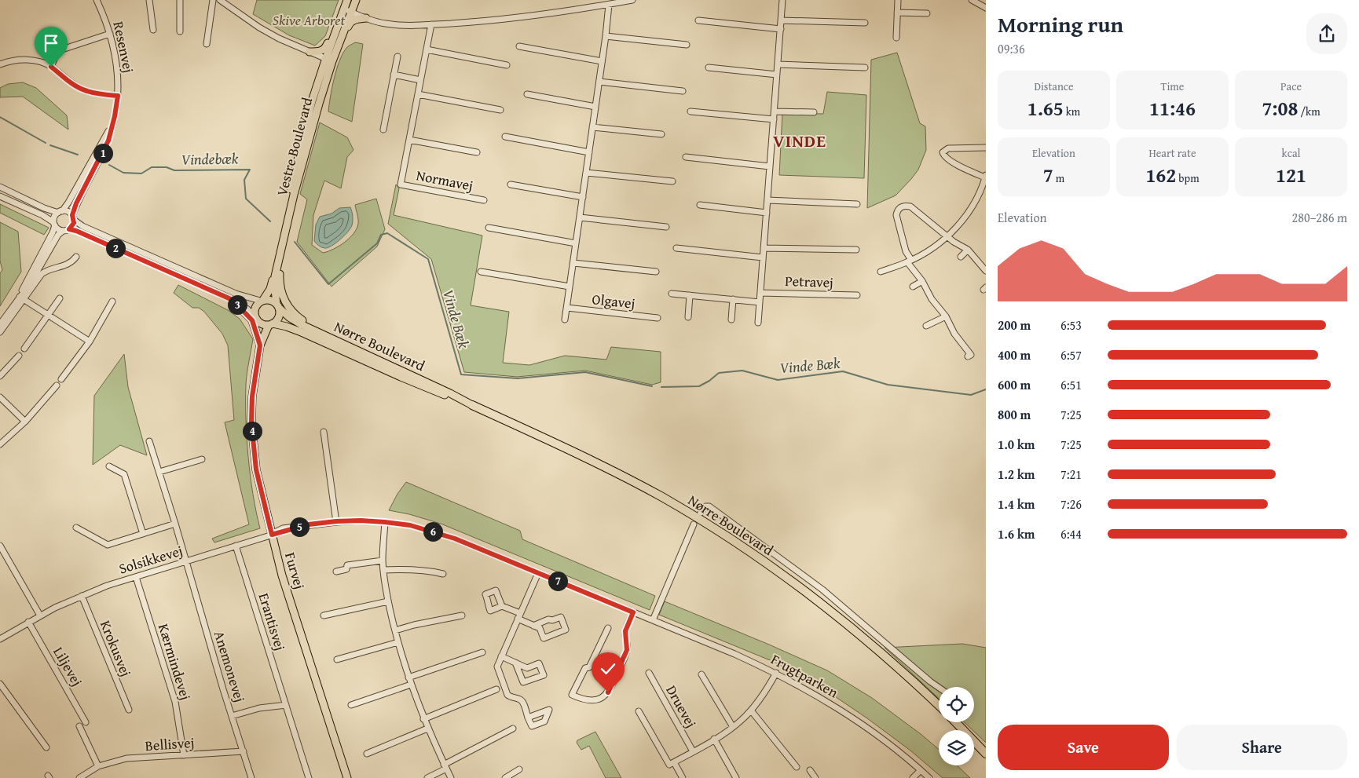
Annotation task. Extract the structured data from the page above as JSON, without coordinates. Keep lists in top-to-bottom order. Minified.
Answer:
{"streets":{"highway":["Nørre Boulevard"],"main road":["Vestre Boulevard","Furvej"],"street":["Resenvej","Normavej","Petravej","Olgavej","Solsikkevej","Erantisvej","Krokusvej","Kærmindevej","Liljevej","Anemonevej","Frugtparken","Druevej","Bellisvej"]},"crossings":[["Vestre Boulevard","Nørre Boulevard"],["Vestre Boulevard","Furvej"],["Nørre Boulevard","Furvej"],["Solsikkevej","Furvej"],["Solsikkevej","Erantisvej"],["Solsikkevej","Krokusvej"],["Solsikkevej","Kærmindevej"],["Solsikkevej","Liljevej"],["Solsikkevej","Anemonevej"],["Solsikkevej","Frugtparken"],["Furvej","Frugtparken"],["Kærmindevej","Bellisvej"],["Anemonevej","Bellisvej"]],"districts":["VINDE"],"water":["Vindebæk","Vinde Bæk"],"parks":["Skive Arboret"],"page":{"heading":["Morning run","09:36"],"stats":[["Distance","1.65 km"],["Time","11:46"],["Pace","7:08 /km"],["Elevation","7 m"],["Heart rate","162 bpm"],["kcal","121"]],"pins":["1","2","3","4","5","6","7"],"chart":["Elevation","280–286 m"],"list":[{"name":"200 m","note":"6:53"},{"name":"400 m","note":"6:57"},{"name":"600 m","note":"6:51"},{"name":"800 m","note":"7:25"},{"name":"1.0 km","note":"7:25"},{"name":"1.2 km","note":"7:21"},{"name":"1.4 km","note":"7:26"},{"name":"1.6 km","note":"6:44"}],"buttons":["Save","Share"]}}
